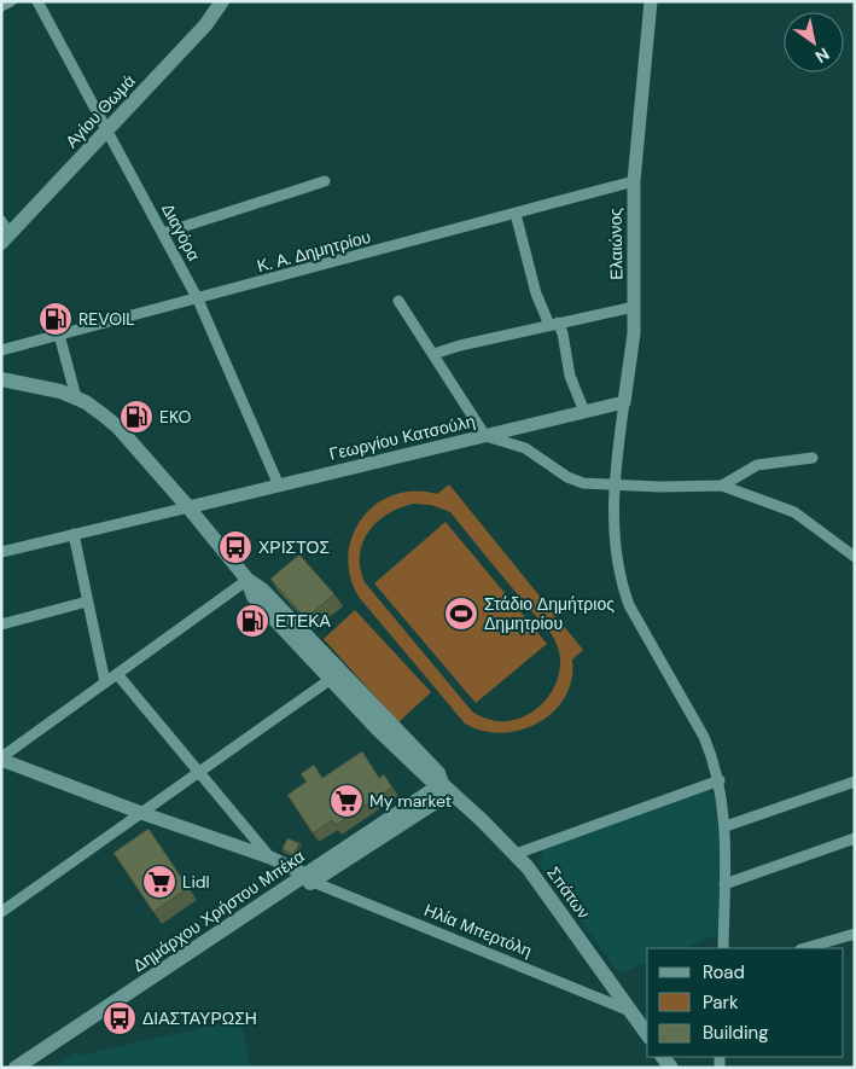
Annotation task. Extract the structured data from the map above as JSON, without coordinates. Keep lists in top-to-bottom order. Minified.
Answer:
{"streets":{"main road":["Αγίου Θωμά","Σπάτων","Δημάρχου Χρήστου Μπέκα"],"street":["Διαγόρα","Ελαιώνος","Κ. Α. Δημητρίου","Γεωργίου Κατσούλη","Ηλία Μπερτόλη"]},"crossings":[["Αγίου Θωμά","Διαγόρα"],["Διαγόρα","Κ. Α. Δημητρίου"],["Διαγόρα","Γεωργίου Κατσούλη"],["Ελαιώνος","Κ. Α. Δημητρίου"],["Ελαιώνος","Γεωργίου Κατσούλη"],["Γεωργίου Κατσούλη","Σπάτων"],["Σπάτων","Δημάρχου Χρήστου Μπέκα"],["Σπάτων","Ηλία Μπερτόλη"],["Δημάρχου Χρήστου Μπέκα","Ηλία Μπερτόλη"]],"places":{"fuel station":["REVOIL","EKO","ΕΤΕΚΑ"],"bus stop":["ΧΡΙΣΤΟΣ","ΔΙΑΣΤΑΥΡΩΣΗ"],"sports":["Στάδιο Δημήτριος Δημητρίου"],"supermarket":["My market","Lidl"]},"legend":["Road","Park","Building"],"north":"bottom right"}
